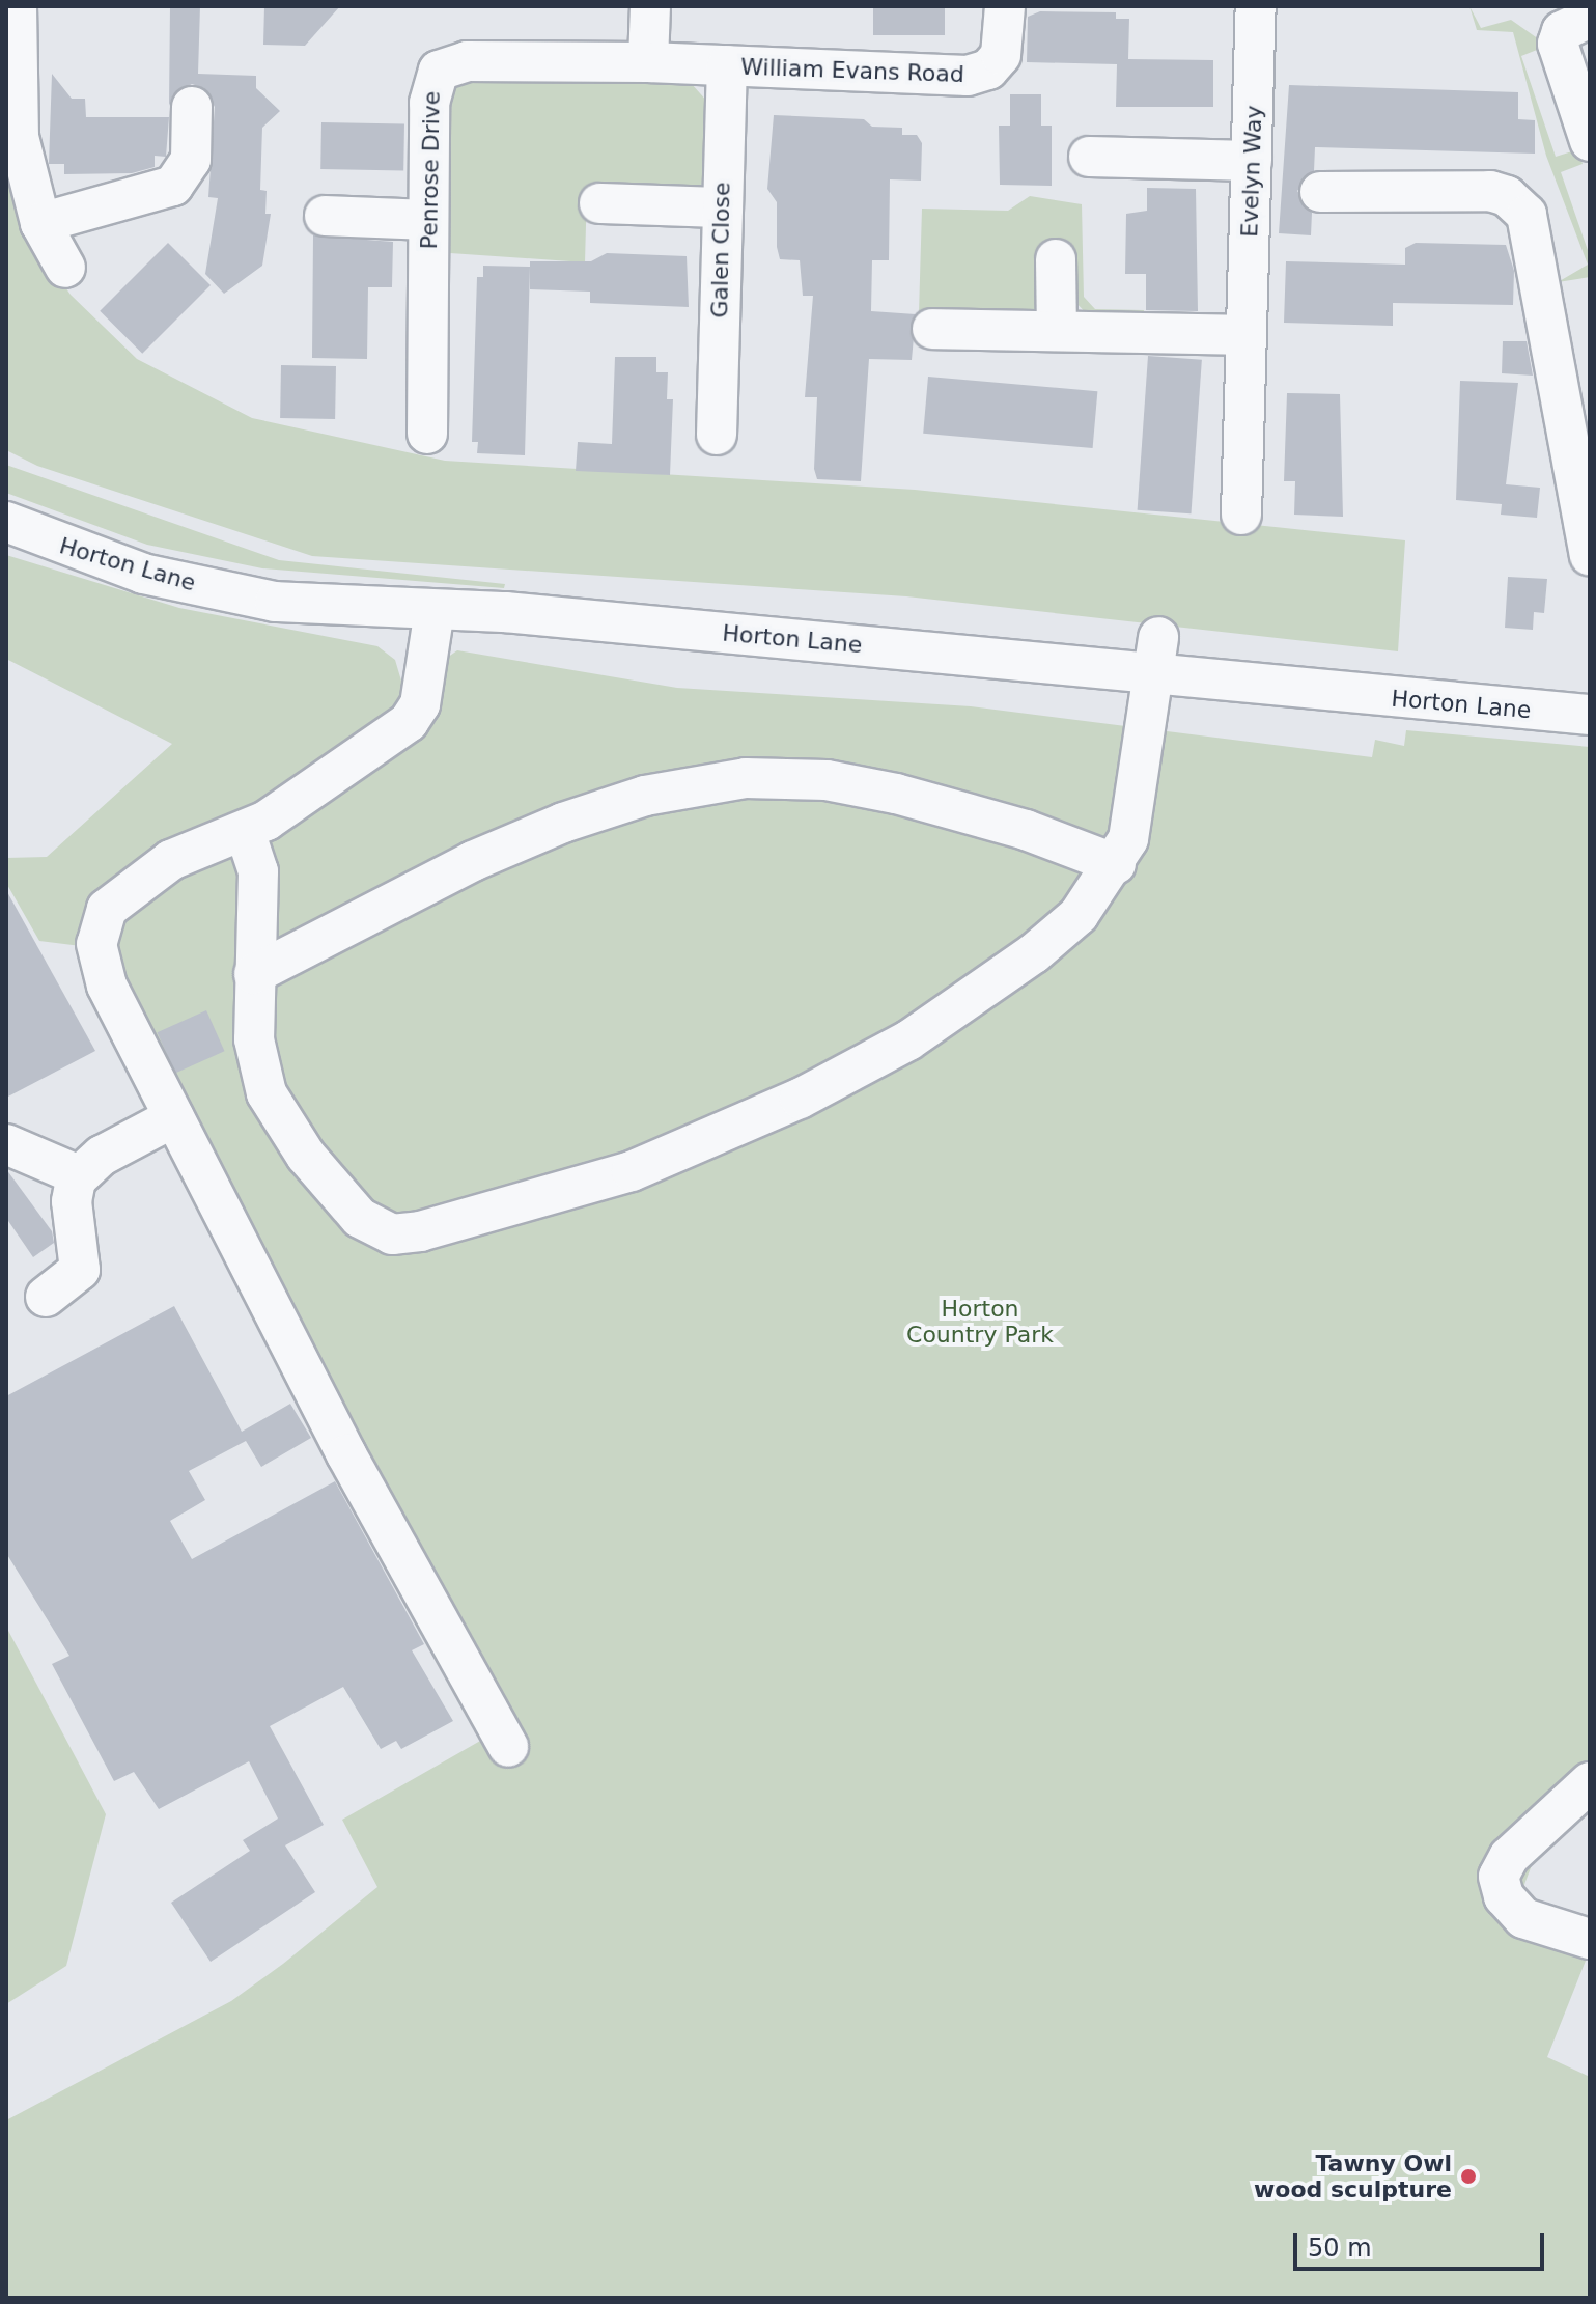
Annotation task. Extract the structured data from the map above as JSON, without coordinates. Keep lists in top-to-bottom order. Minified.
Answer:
{"streets":{"street":["William Evans Road","Penrose Drive","Evelyn Way","Galen Close","Horton Lane"]},"crossings":[["William Evans Road","Penrose Drive"],["William Evans Road","Galen Close"]],"parks":["Horton Country Park"],"places":["Tawny Owl wood sculpture"],"scale_bar":"50 m"}
